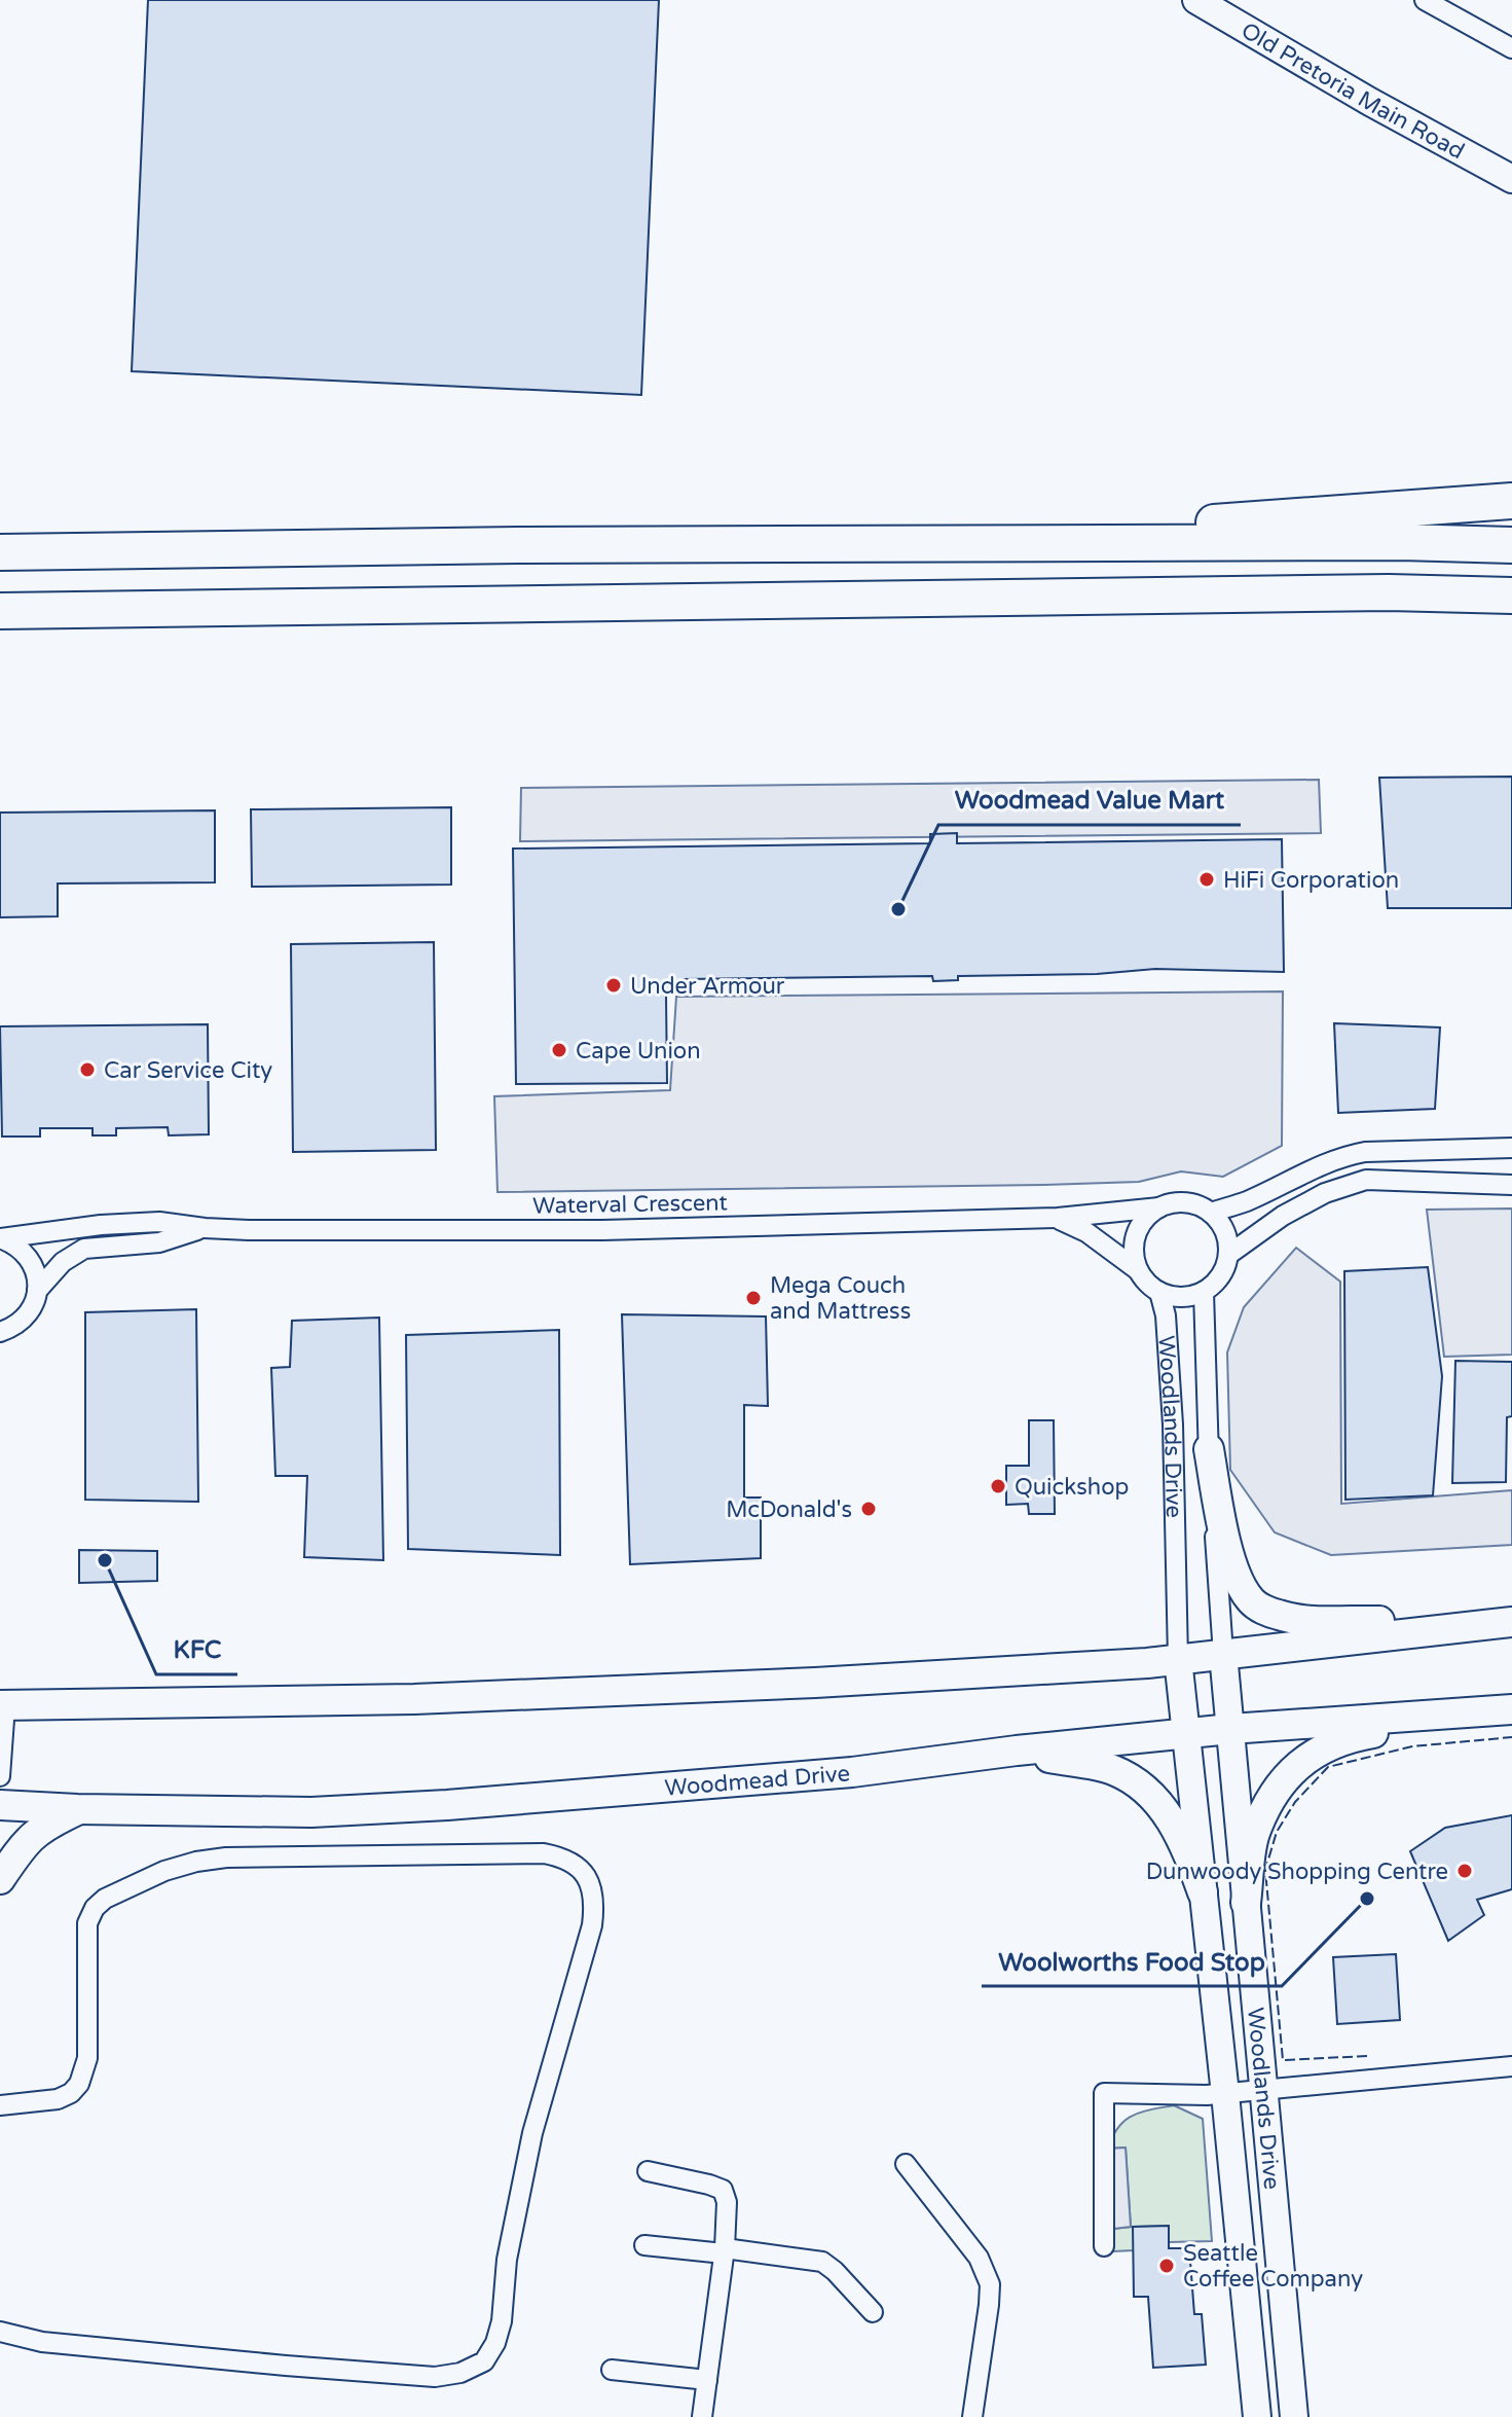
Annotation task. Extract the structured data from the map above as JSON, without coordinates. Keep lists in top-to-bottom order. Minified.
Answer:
{"streets":{"main road":["Old Pretoria Main Road","Woodlands Drive","Woodmead Drive"],"street":["Waterval Crescent"]},"crossings":[["Waterval Crescent","Woodlands Drive"],["Woodlands Drive","Woodmead Drive"]],"places":["HiFi Corporation","Woodmead Value Mart","Under Armour","Cape Union","Car Service City","Mega Couch and Mattress","Quickshop","McDonald's","KFC","Dunwoody Shopping Centre","Woolworths Food Stop","Seattle Coffee Company"]}
